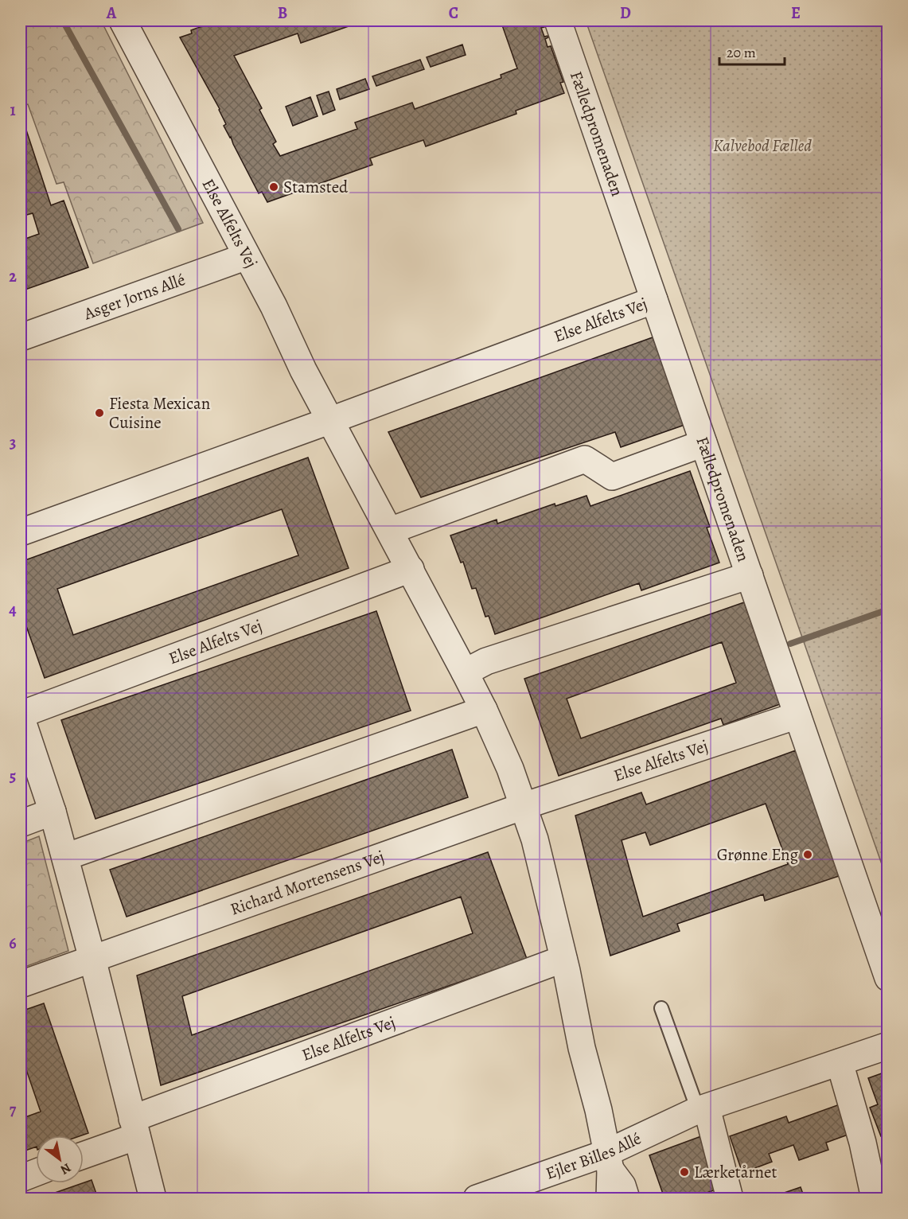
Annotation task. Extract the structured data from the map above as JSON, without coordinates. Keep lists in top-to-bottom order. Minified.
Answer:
{"streets":{"street":["Fælledpromenaden","Else Alfelts Vej","Asger Jorns Allé","Richard Mortensens Vej","Ejler Billes Allé"]},"crossings":[["Fælledpromenaden","Else Alfelts Vej"],["Else Alfelts Vej","Asger Jorns Allé"],["Else Alfelts Vej","Richard Mortensens Vej"],["Else Alfelts Vej","Ejler Billes Allé"]],"parks":["Kalvebod Fælled"],"places":["Stamsted","Fiesta Mexican Cuisine","Grønne Eng","Lærketårnet"],"scale_bar":"20 m","north":"bottom right","grid":{"columns":["A","B","C","D","E"],"rows":["1","2","3","4","5","6","7"]}}
